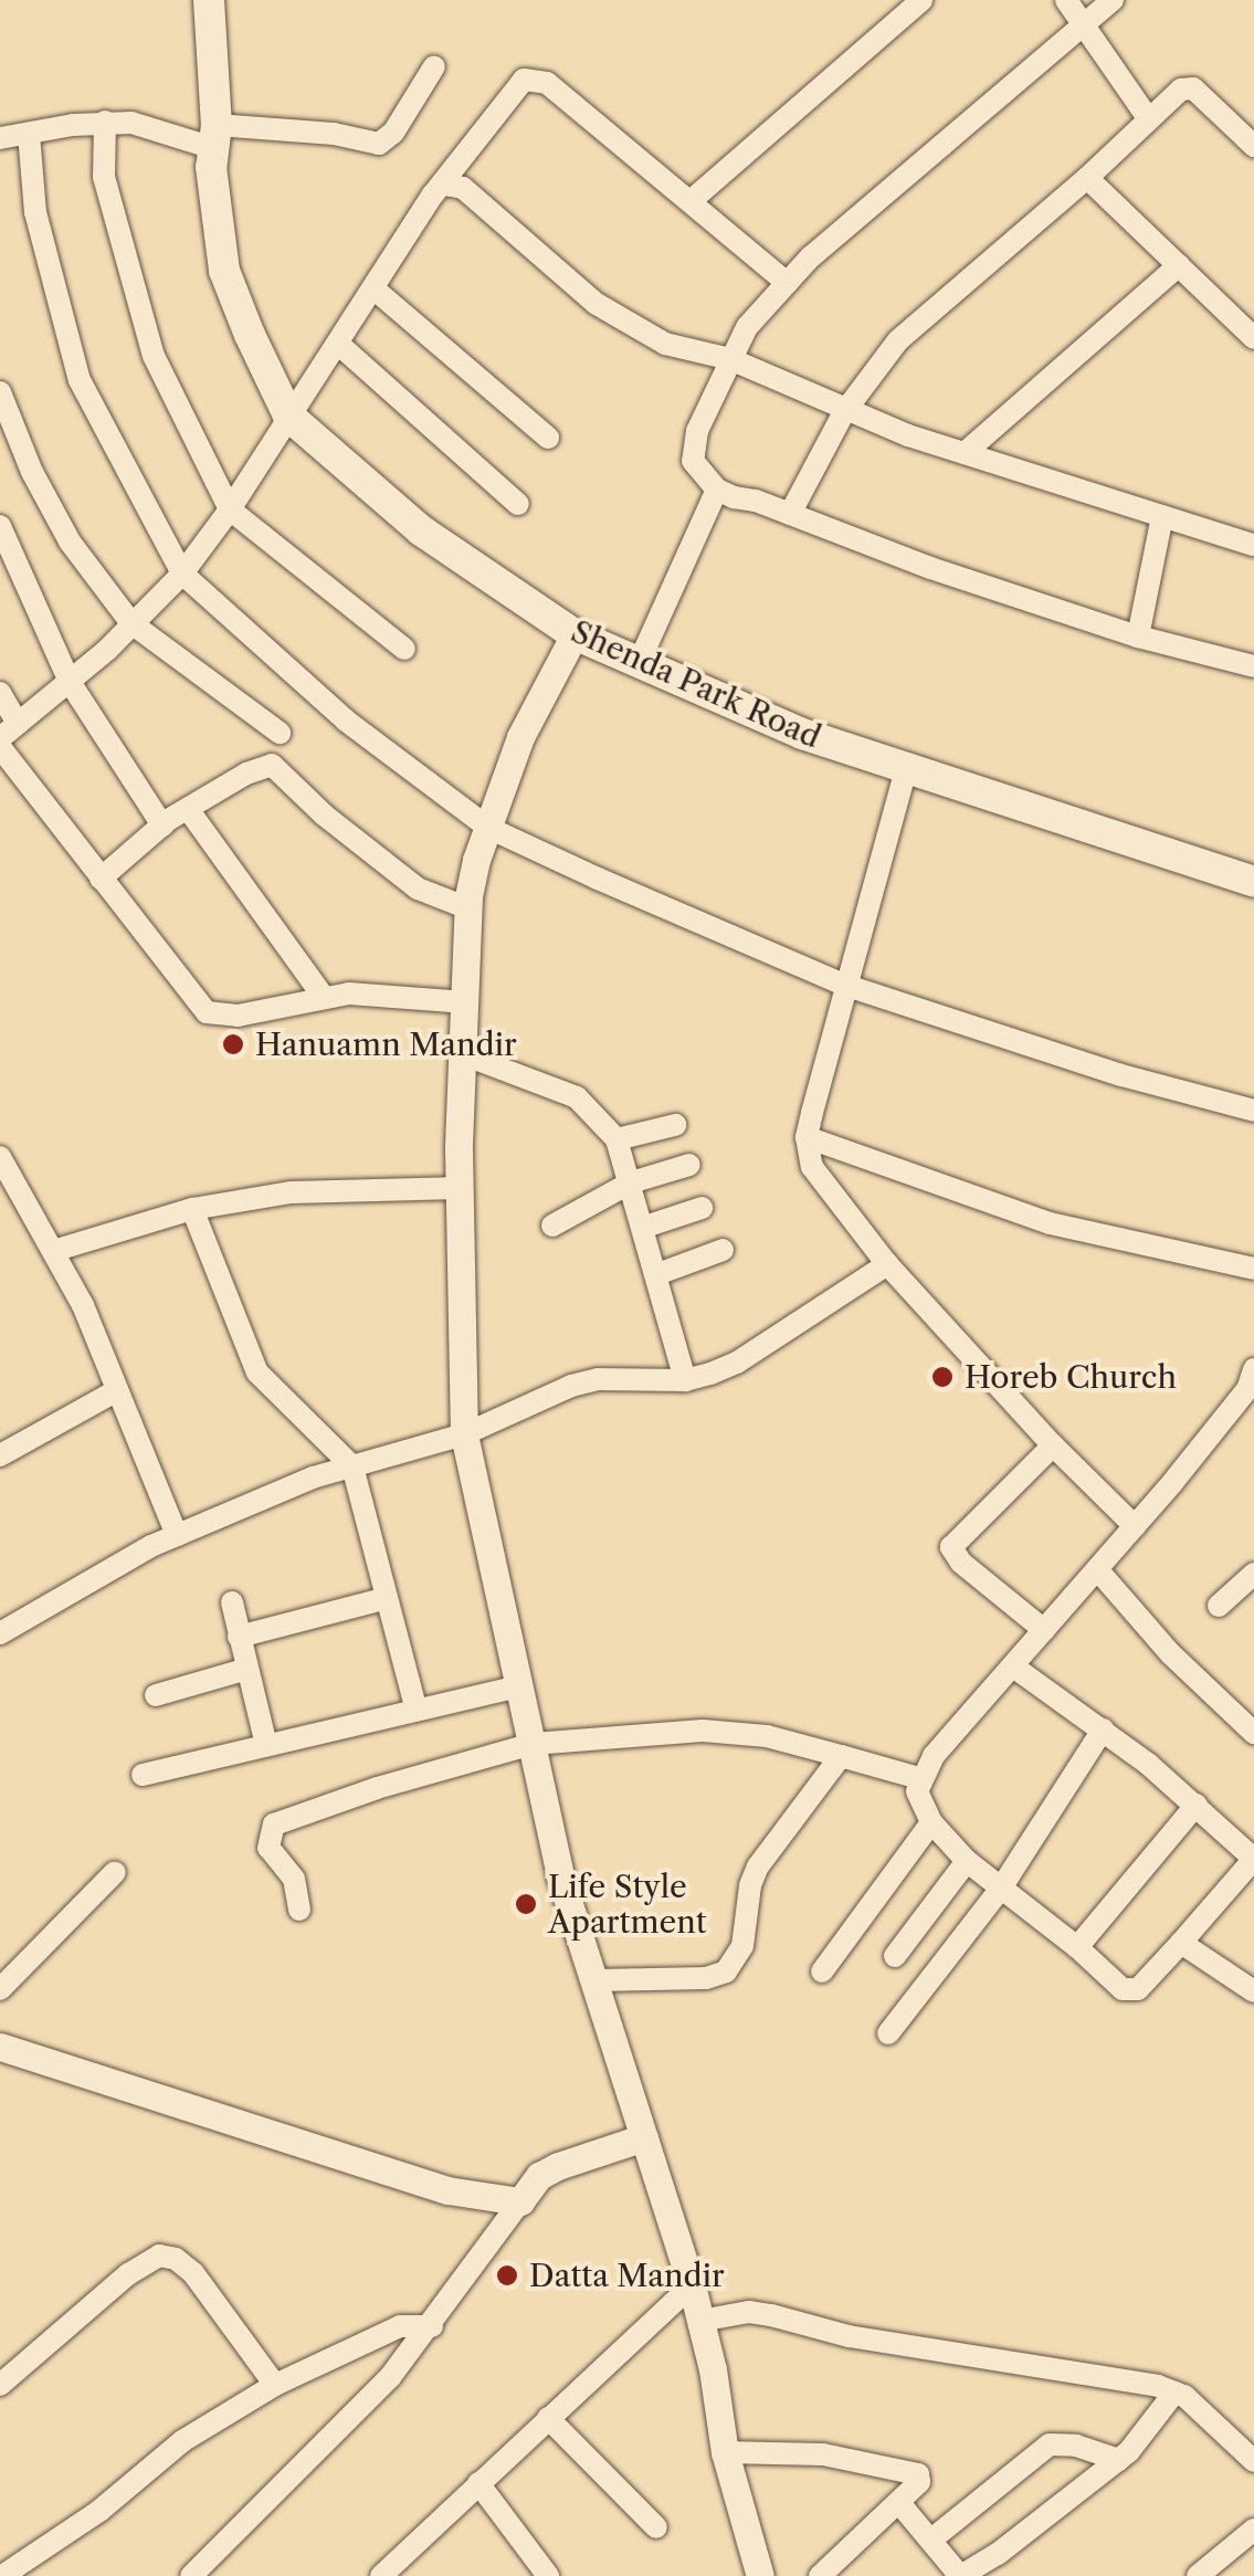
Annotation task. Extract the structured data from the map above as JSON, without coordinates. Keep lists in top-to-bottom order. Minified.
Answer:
{"streets":{"main road":["Shenda Park Road"]},"places":["Hanuamn Mandir","Horeb Church","Life Style Apartment","Datta Mandir"]}
